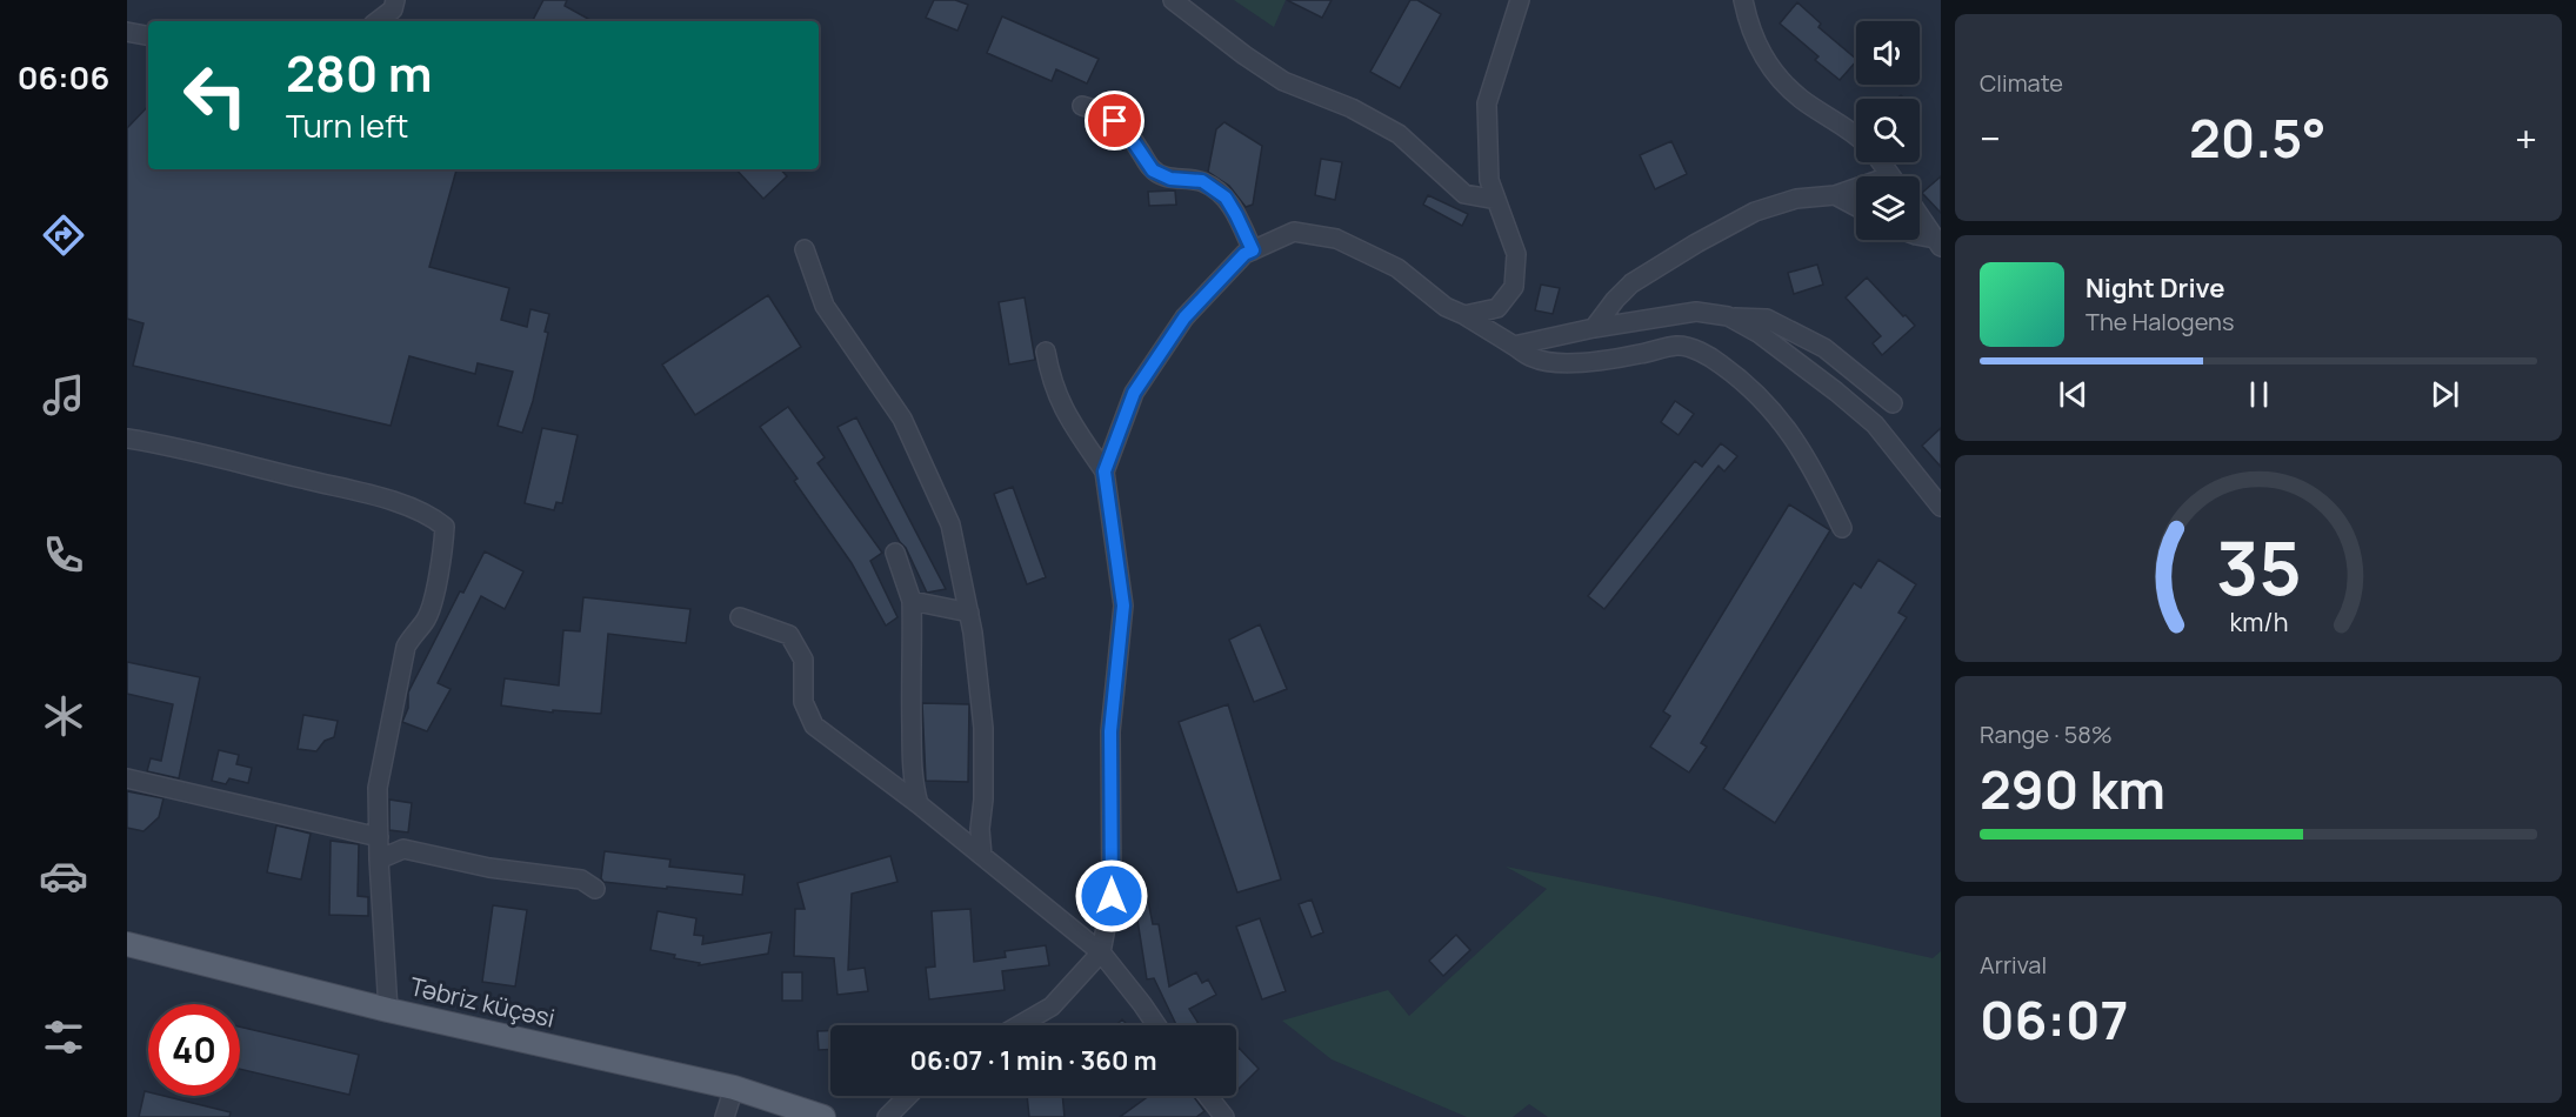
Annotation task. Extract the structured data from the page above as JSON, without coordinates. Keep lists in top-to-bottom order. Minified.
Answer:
{"streets":{"main road":["Təbriz küçəsi"]},"page":{"tabs":"06:06","tile":["Climate",["Range · 58%","290 km"],["Arrival","06:07"]],"turn":["280 m","Turn left"],"heat":["−","20.5°","+"],"song":["Night Drive","The Halogens"],"limit":"40","trip":"06:07 · 1 min · 360 m","gauge":["35","km/h"]}}
